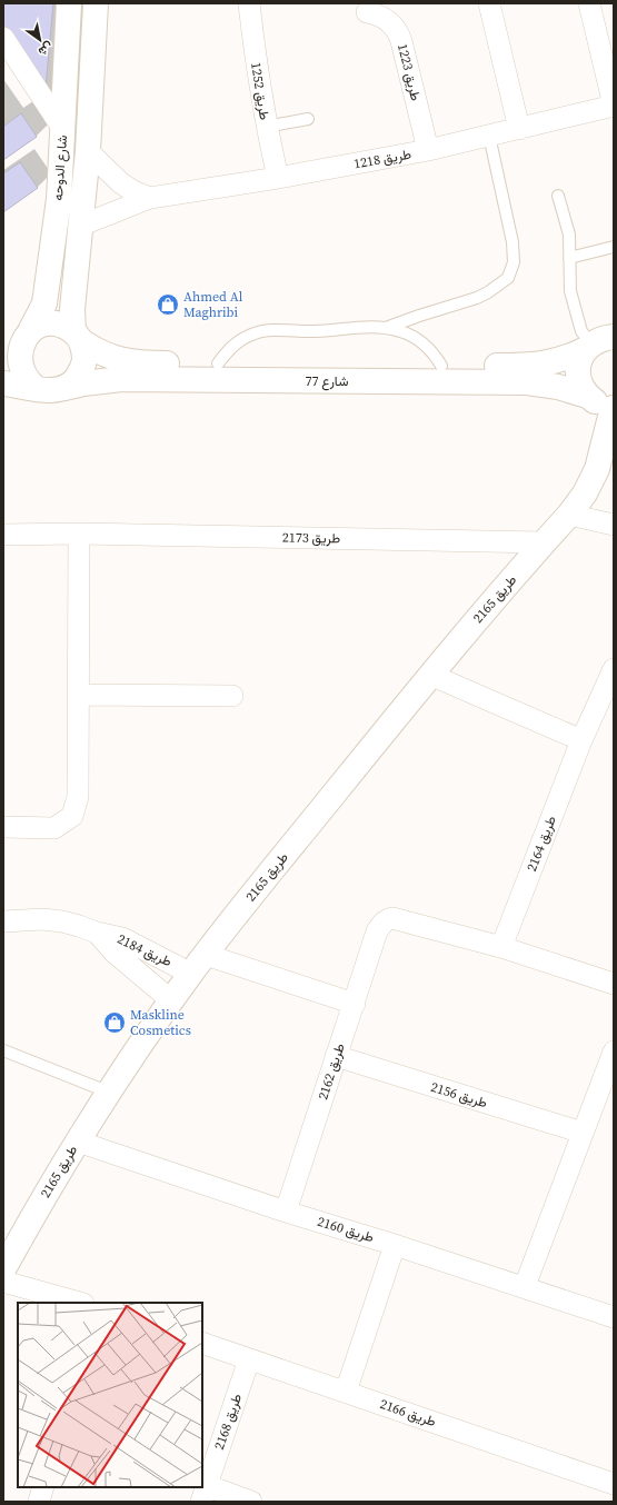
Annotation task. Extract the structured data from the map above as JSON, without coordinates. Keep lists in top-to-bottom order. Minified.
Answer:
{"streets":{"street":["طريق 1223","طريق 1252","طريق 1218","شارع الدوحه","شارع 77","طريق 2173","طريق 2165","طريق 2164","طريق 2184","طريق 2162","طريق 2156","طريق 2160","طريق 2166","طريق 2168"]},"crossings":[["طريق 1223","طريق 1218"],["طريق 1252","طريق 1218"],["طريق 1218","شارع الدوحه"],["شارع الدوحه","شارع 77"],["شارع 77","طريق 2165"],["طريق 2173","طريق 2165"],["طريق 2165","طريق 2184"],["طريق 2165","طريق 2160"],["طريق 2164","طريق 2162"],["طريق 2184","طريق 2162"],["طريق 2162","طريق 2156"],["طريق 2162","طريق 2160"],["طريق 2166","طريق 2168"]],"places":{"shop":["Ahmed Al Maghribi","Maskline Cosmetics"]},"north":"bottom right"}
